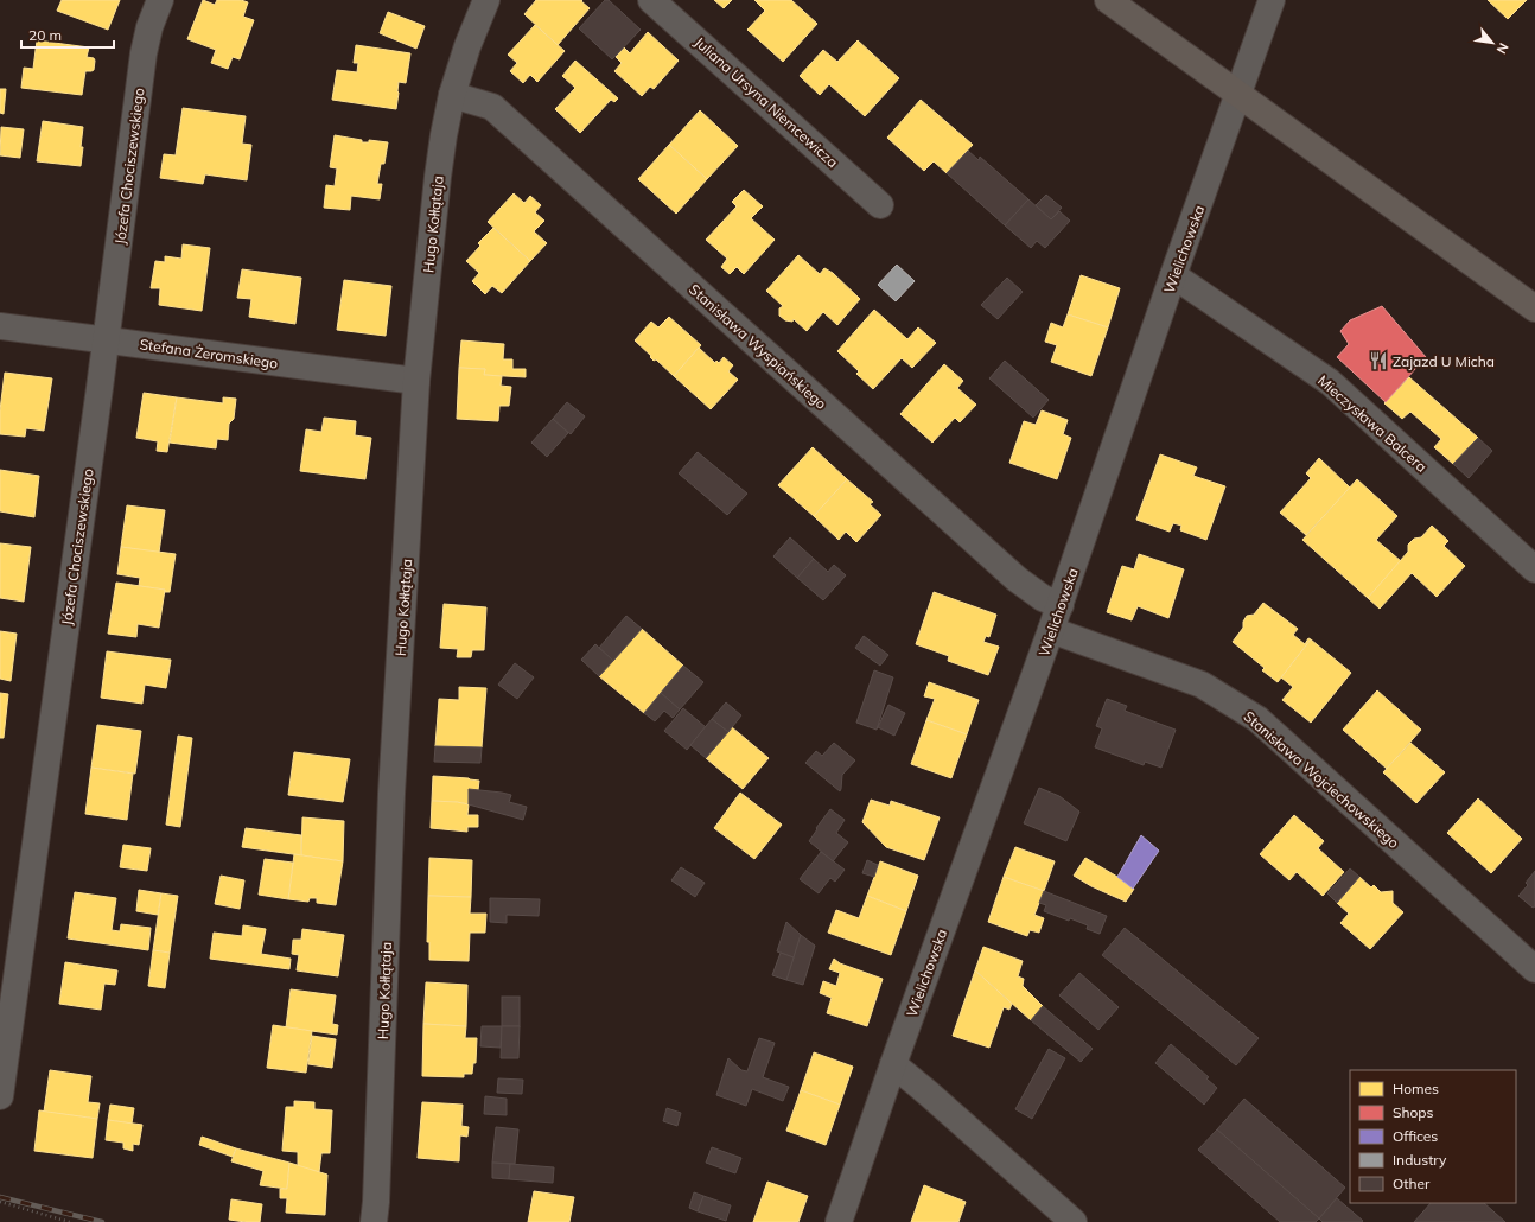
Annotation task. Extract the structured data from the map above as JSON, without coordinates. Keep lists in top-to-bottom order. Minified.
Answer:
{"streets":{"street":["Juliana Ursyna Niemcewicza","Józefa Chociszewskiego","Hugo Kołłątaja","Wielichowska","Stanisława Wyspiańskiego","Stefana Żeromskiego","Mieczysława Balcera","Stanisława Wojciechowskiego"]},"crossings":[["Józefa Chociszewskiego","Stefana Żeromskiego"],["Hugo Kołłątaja","Stanisława Wyspiańskiego"],["Hugo Kołłątaja","Stefana Żeromskiego"],["Wielichowska","Stanisława Wyspiańskiego"],["Wielichowska","Mieczysława Balcera"],["Wielichowska","Stanisława Wojciechowskiego"]],"places":{"restaurant":["Zajazd U Micha"]},"legend":["Homes","Shops","Offices","Industry","Other"],"scale_bar":"20 m","north":"bottom right"}
